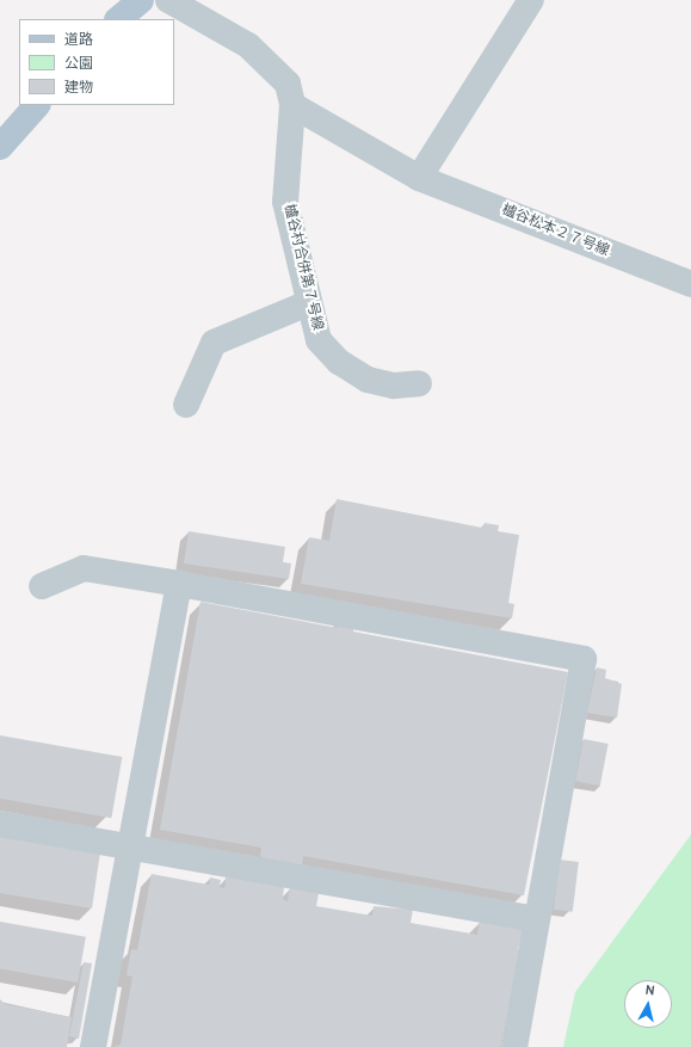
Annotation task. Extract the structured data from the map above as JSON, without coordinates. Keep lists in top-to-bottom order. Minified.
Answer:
{"streets":{"street":["櫨谷松本２７号線","櫨谷村合併第７号線"]},"crossings":[["櫨谷松本２７号線","櫨谷村合併第７号線"]],"legend":["道路","公園","建物"],"north":"top"}
